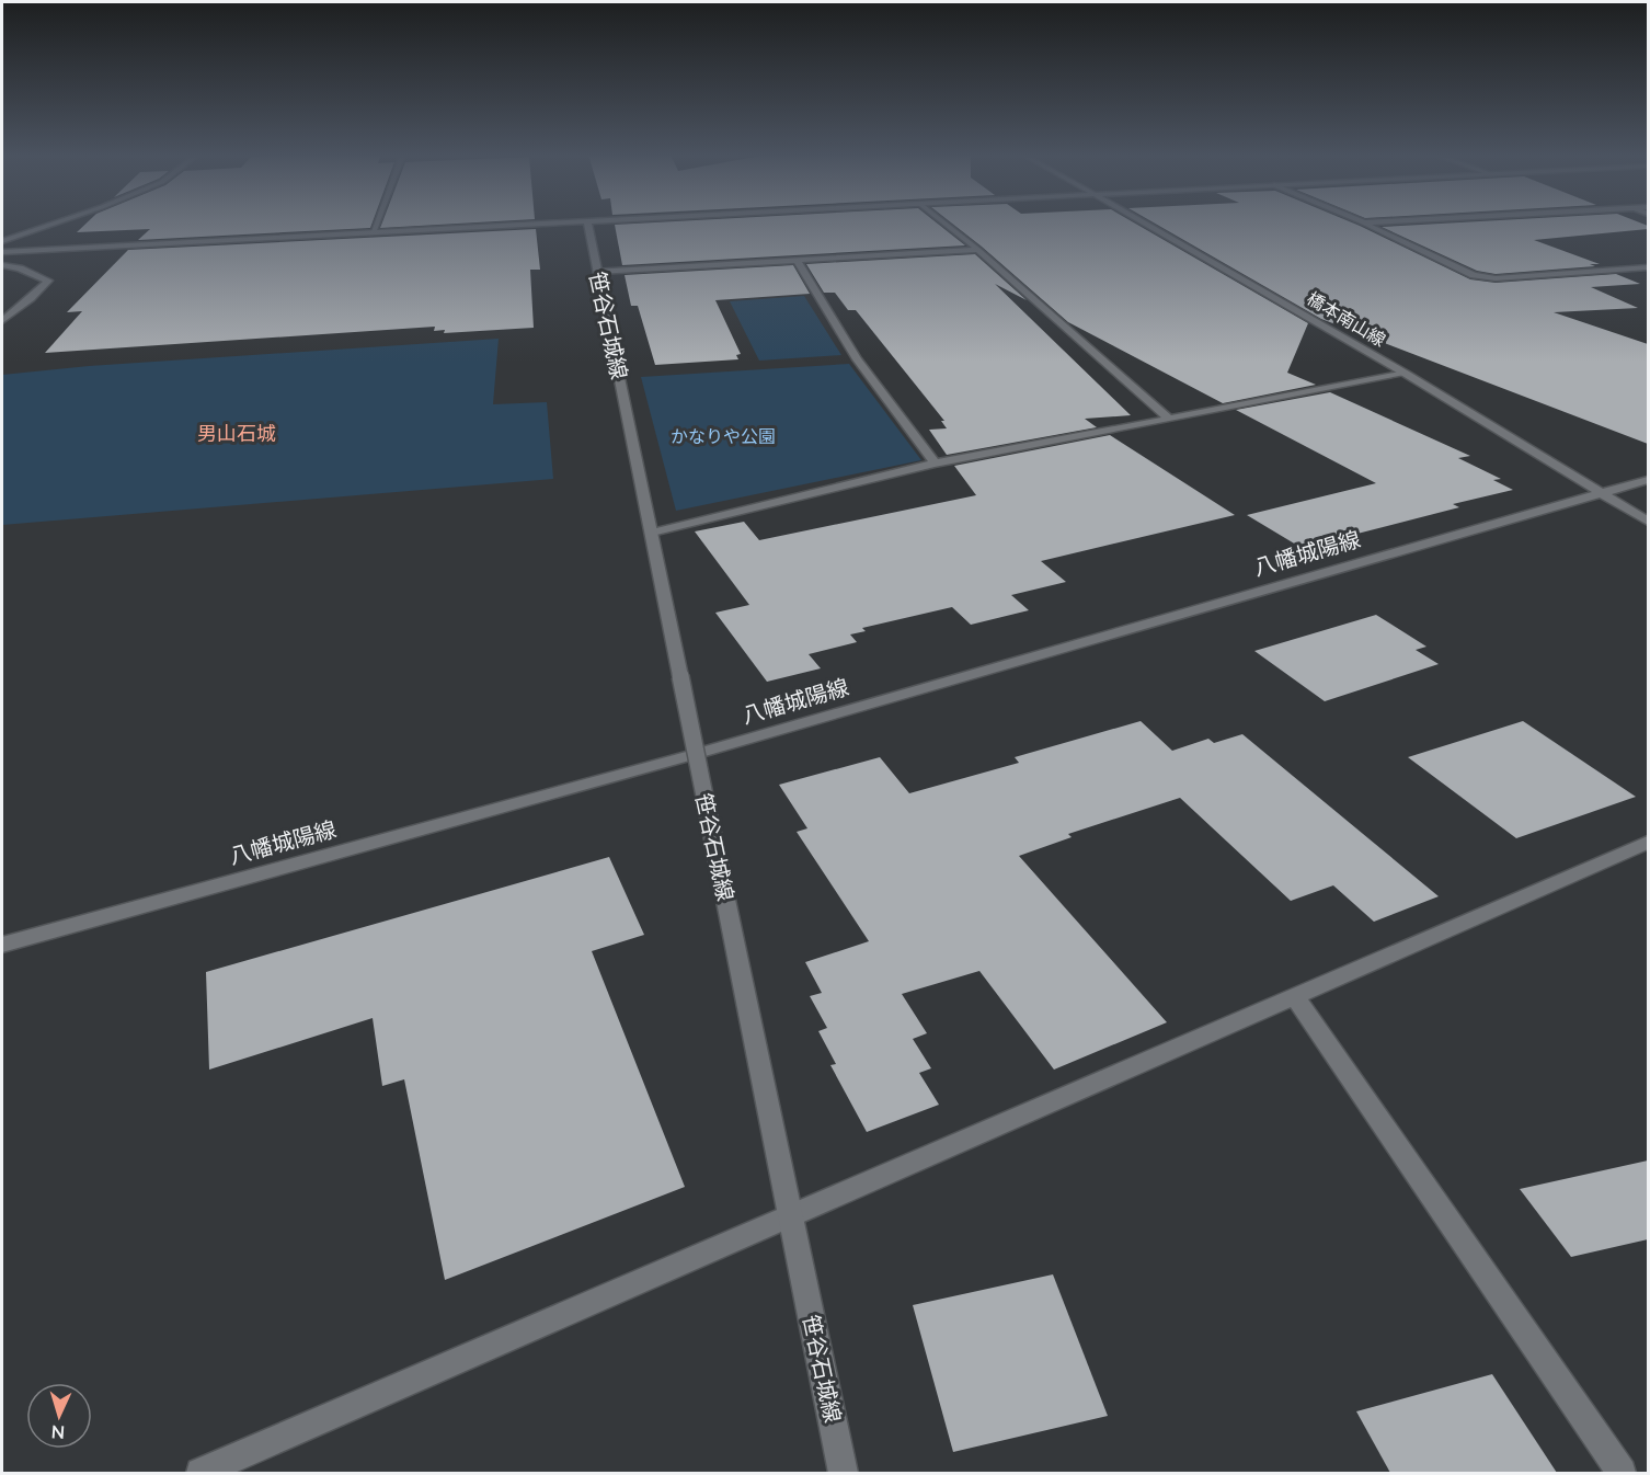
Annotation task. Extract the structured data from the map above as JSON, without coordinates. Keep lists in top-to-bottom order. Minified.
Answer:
{"streets":{"street":["橋本南山線","笹谷石城線","八幡城陽線"]},"crossings":[["橋本南山線","八幡城陽線"]],"districts":["男山石城"],"parks":["かなりや公園"],"north":"bottom"}
